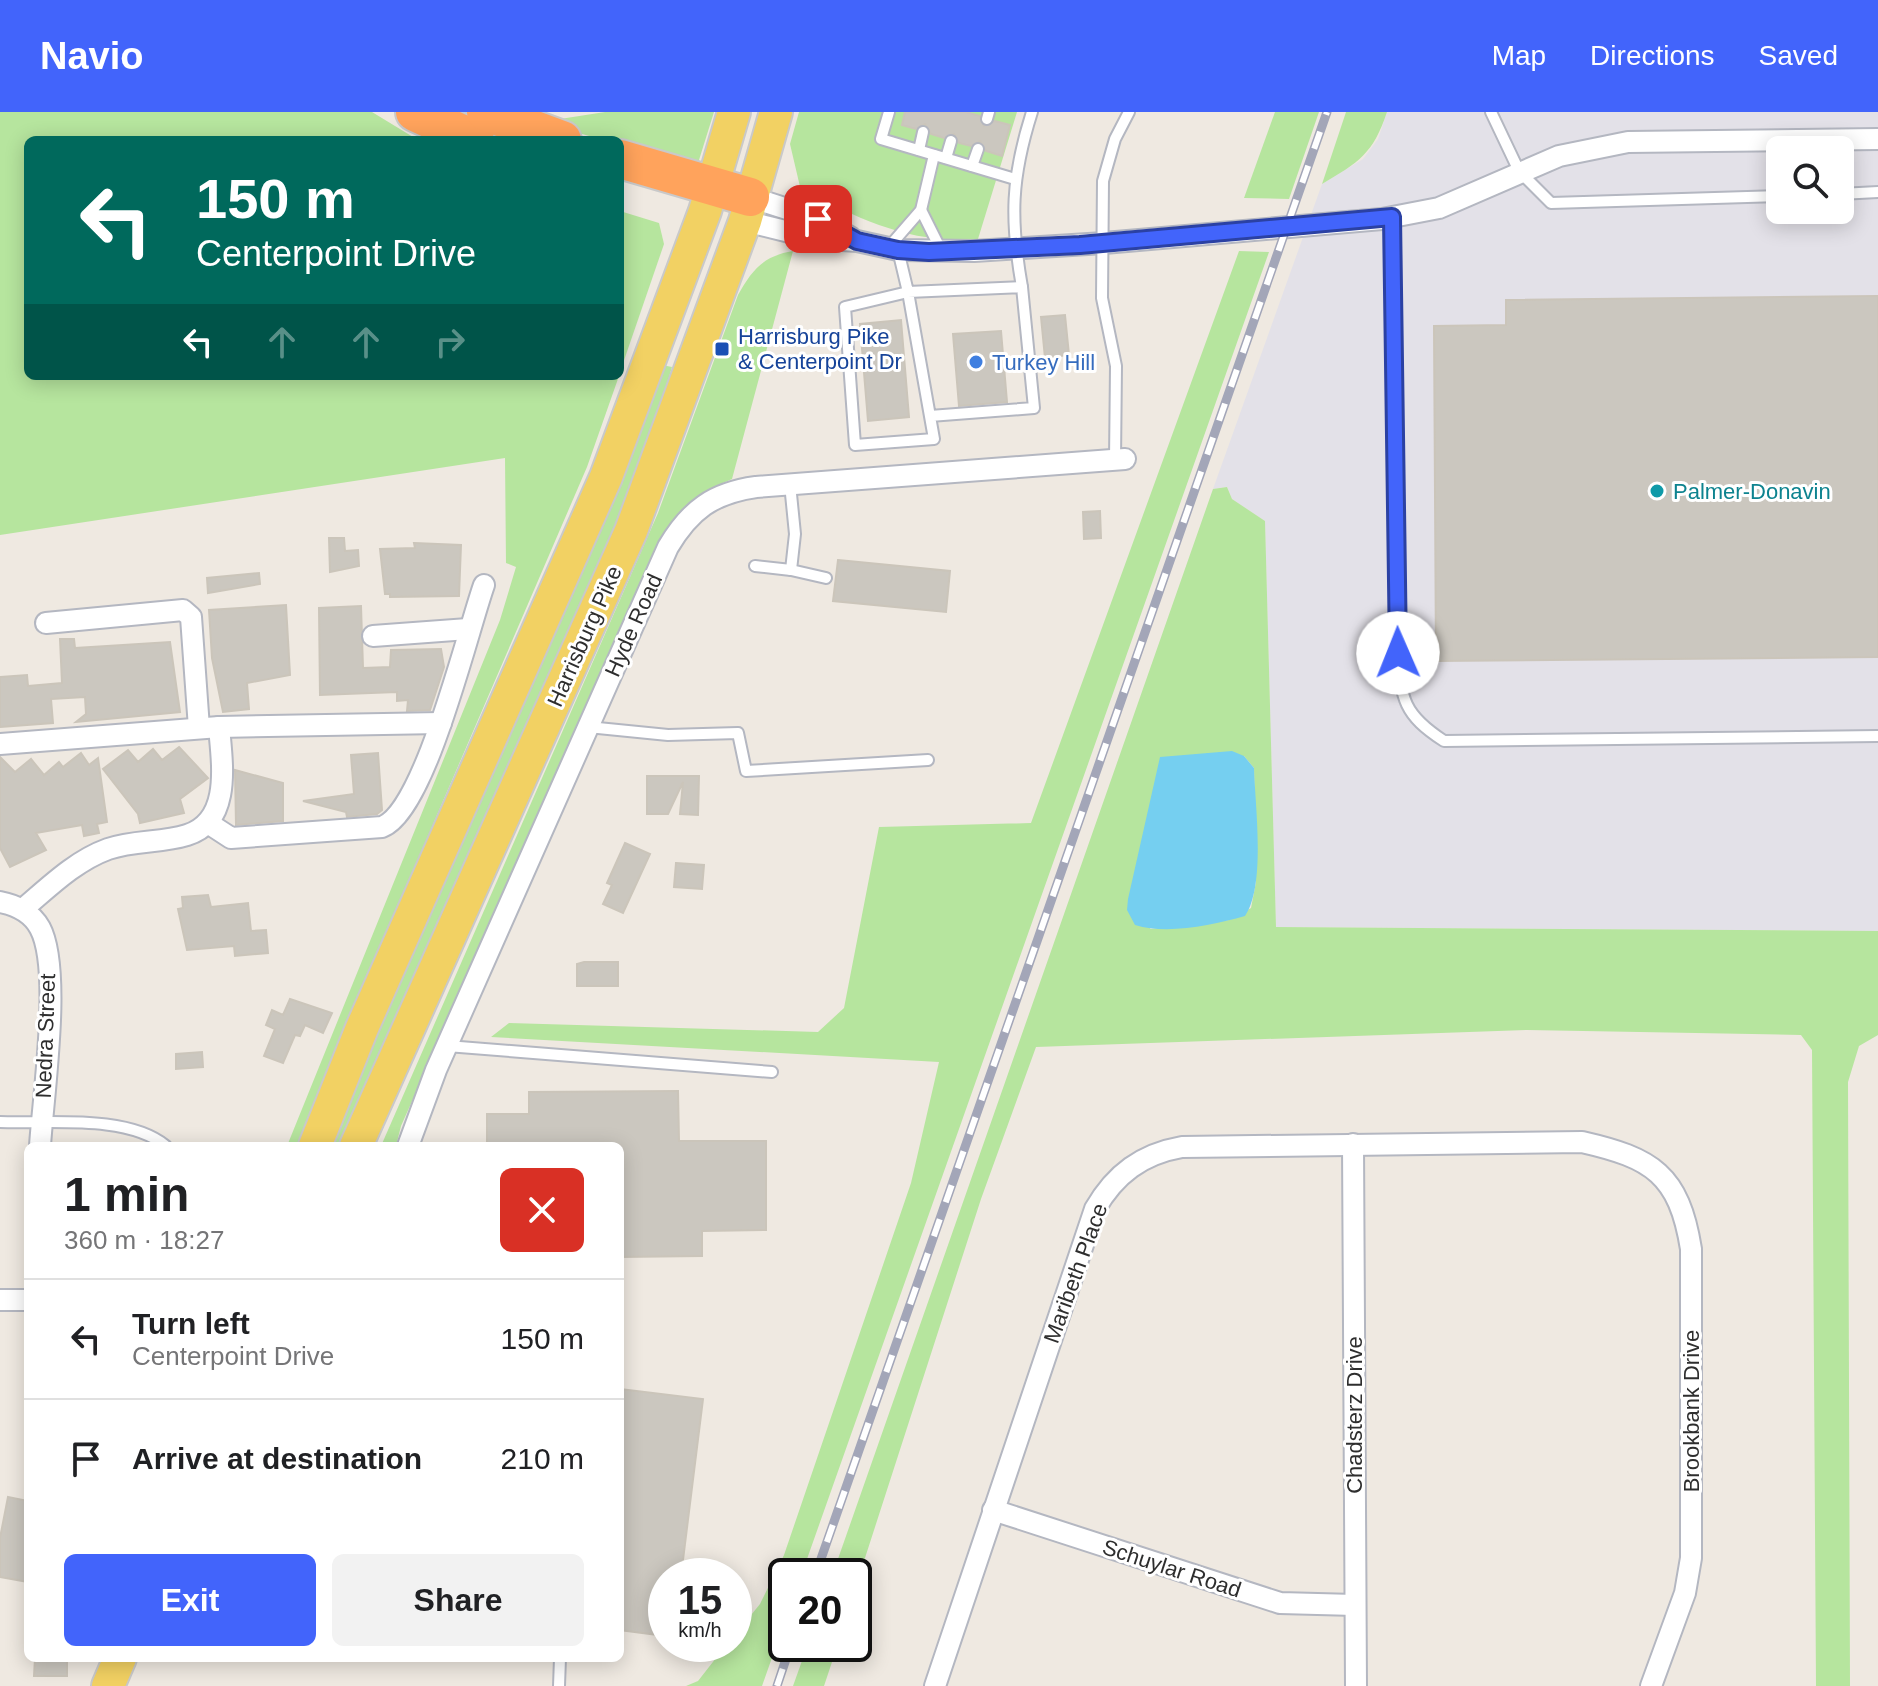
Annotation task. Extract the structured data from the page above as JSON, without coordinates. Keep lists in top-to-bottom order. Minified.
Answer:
{"streets":{"main road":["Harrisburg Pike"],"street":["Hyde Road","Nedra Street","Maribeth Place","Brookbank Drive","Chadsterz Drive","Schuylar Road"]},"crossings":[["Maribeth Place","Brookbank Drive"],["Maribeth Place","Chadsterz Drive"],["Maribeth Place","Schuylar Road"],["Chadsterz Drive","Schuylar Road"]],"places":{"transit":["Harrisburg Pike & Centerpoint Dr"],"other":["Turkey Hill","Palmer-Donavin"]},"page":{"header":"Navio","nav":["Map","Directions","Saved"],"turn":["150 m","Centerpoint Drive"],"heading":["1 min","360 m · 18:27"],"list":[{"name":"Turn left","note":"Centerpoint Drive","value":"150 m"},{"name":"Arrive at destination","value":"210 m"}],"buttons":["Exit","Share"],"speed":"15 km/h","limit":"20"}}
